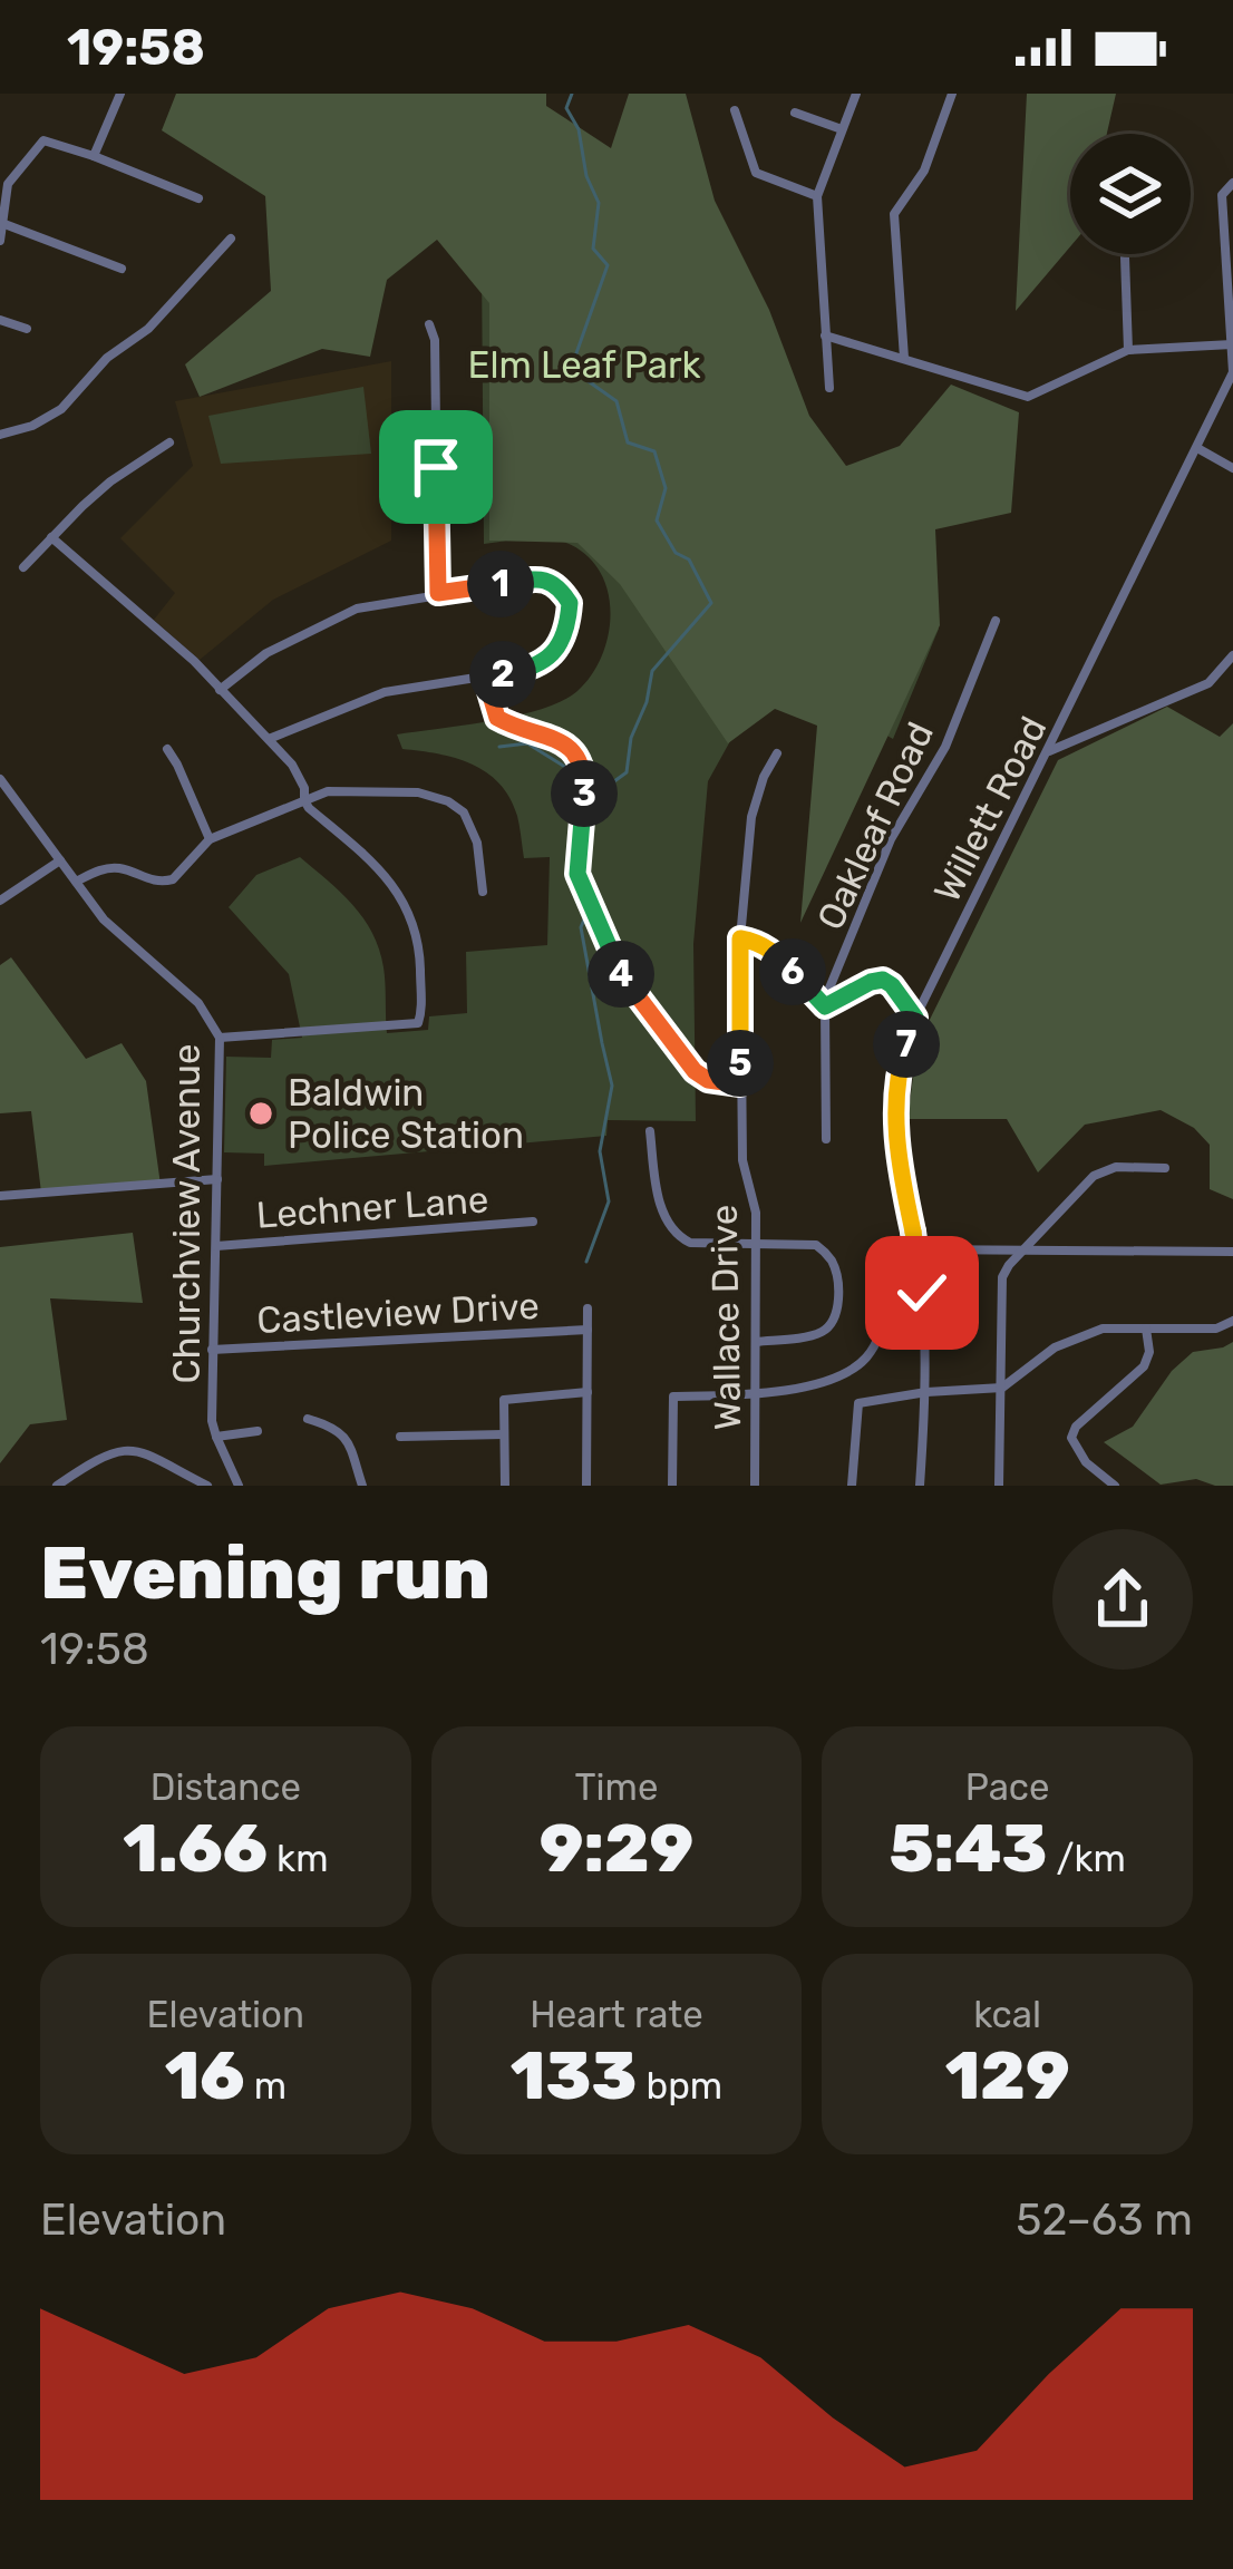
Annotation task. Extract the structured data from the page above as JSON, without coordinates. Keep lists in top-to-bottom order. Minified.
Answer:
{"streets":{"street":["Willett Road","Oakleaf Road","Lechner Lane","Churchview Avenue","Castleview Drive","Wallace Drive"]},"crossings":[["Lechner Lane","Churchview Avenue"],["Churchview Avenue","Castleview Drive"]],"parks":["Elm Leaf Park"],"places":["Baldwin Police Station"],"page":{"status":"19:58","pins":["1","2","3","6","4","7","5"],"heading":["Evening run","19:58"],"stats":[["Distance","1.66 km"],["Time","9:29"],["Pace","5:43 /km"],["Elevation","16 m"],["Heart rate","133 bpm"],["kcal","129"]],"chart":["Elevation","52–63 m"]}}
